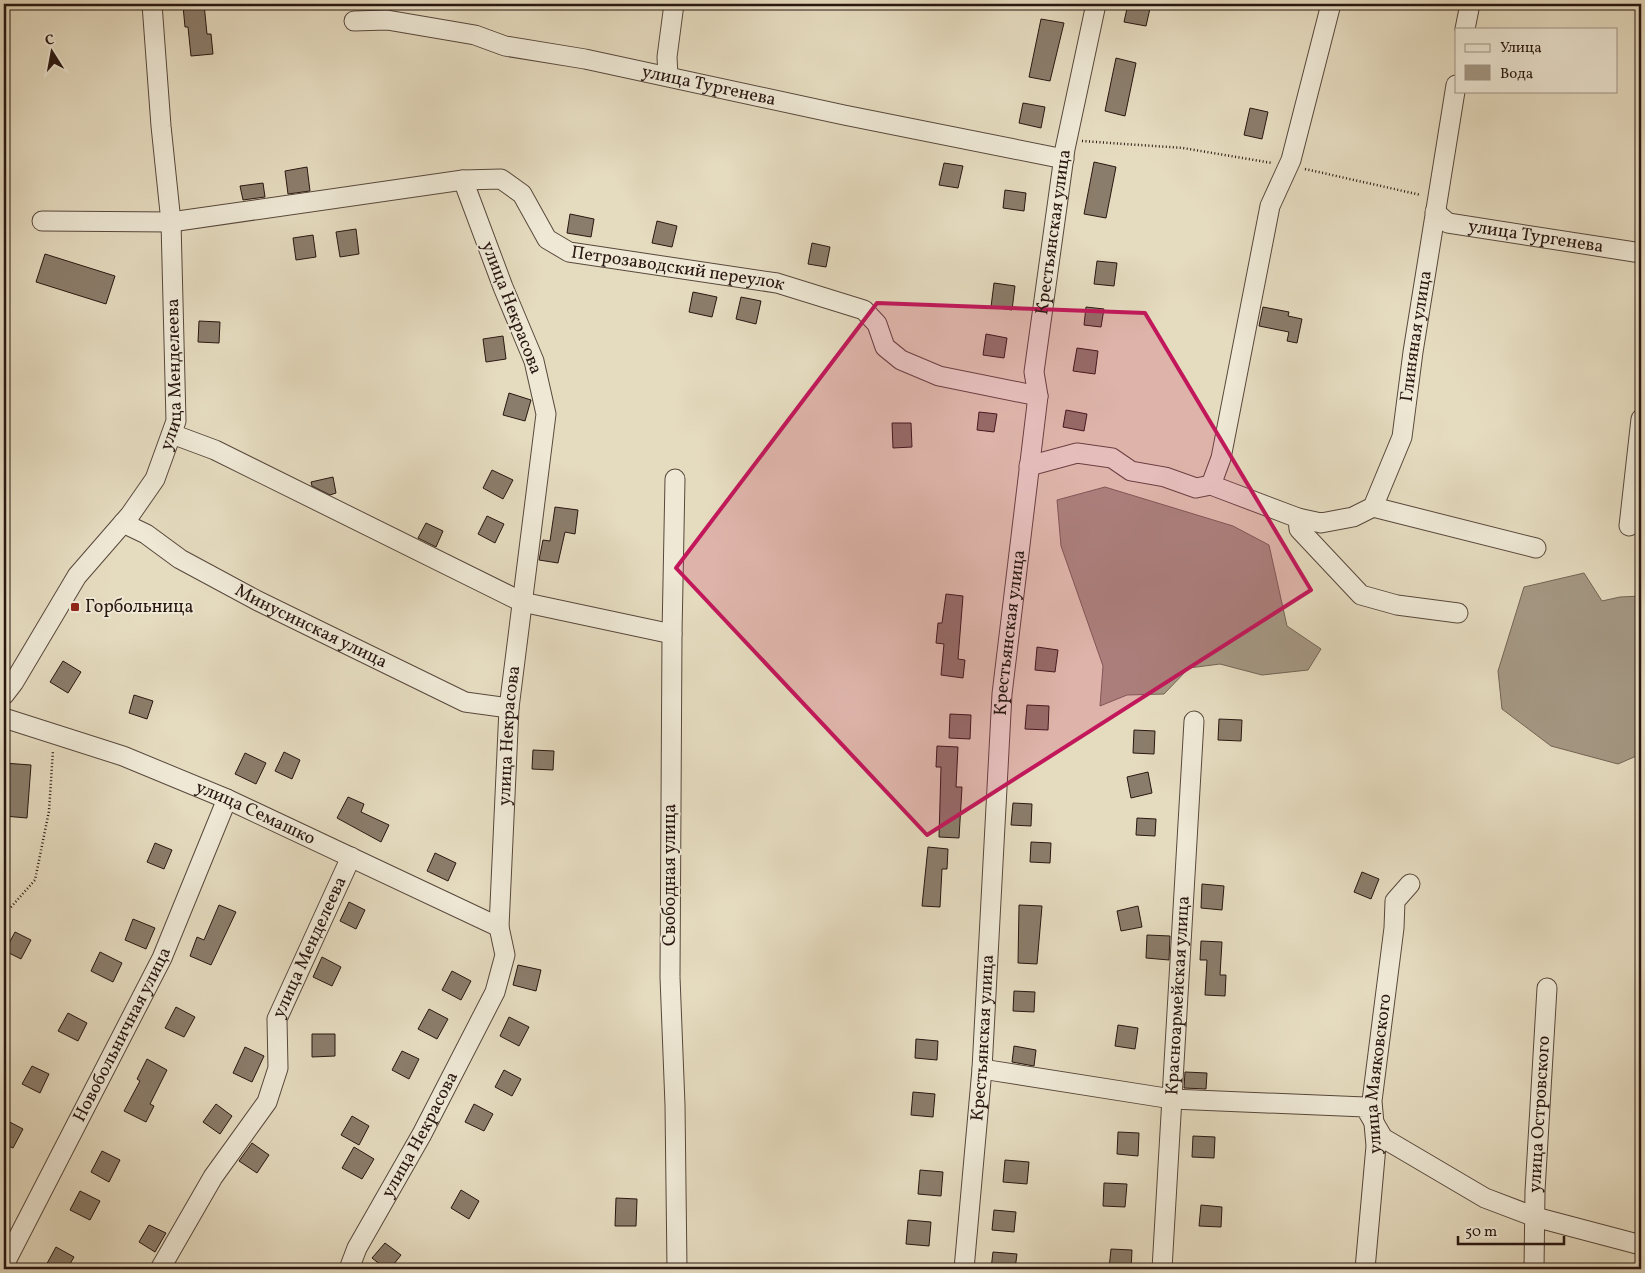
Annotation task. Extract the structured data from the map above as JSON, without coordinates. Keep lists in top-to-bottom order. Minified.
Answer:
{"streets":{"street":["улица Тургенева","Крестьянская улица","Петрозаводский переулок","улица Некрасова","Глиняная улица","улица Менделеева","Минусинская улица","улица Семашко","Свободная улица","Красноармейская улица","Новобольничная улица","улица Маяковского","улица Островского"]},"crossings":[["улица Тургенева","Крестьянская улица"],["улица Тургенева","Глиняная улица"],["Крестьянская улица","Петрозаводский переулок"],["Петрозаводский переулок","улица Некрасова"],["Петрозаводский переулок","улица Менделеева"],["улица Некрасова","Минусинская улица"],["улица Некрасова","улица Семашко"],["улица Менделеева","Минусинская улица"],["улица Менделеева","улица Семашко"],["улица Семашко","Новобольничная улица"]],"places":{"transit":["Горбольница"]},"legend":["Улица","Вода"],"scale_bar":"50 m","north":"top"}
